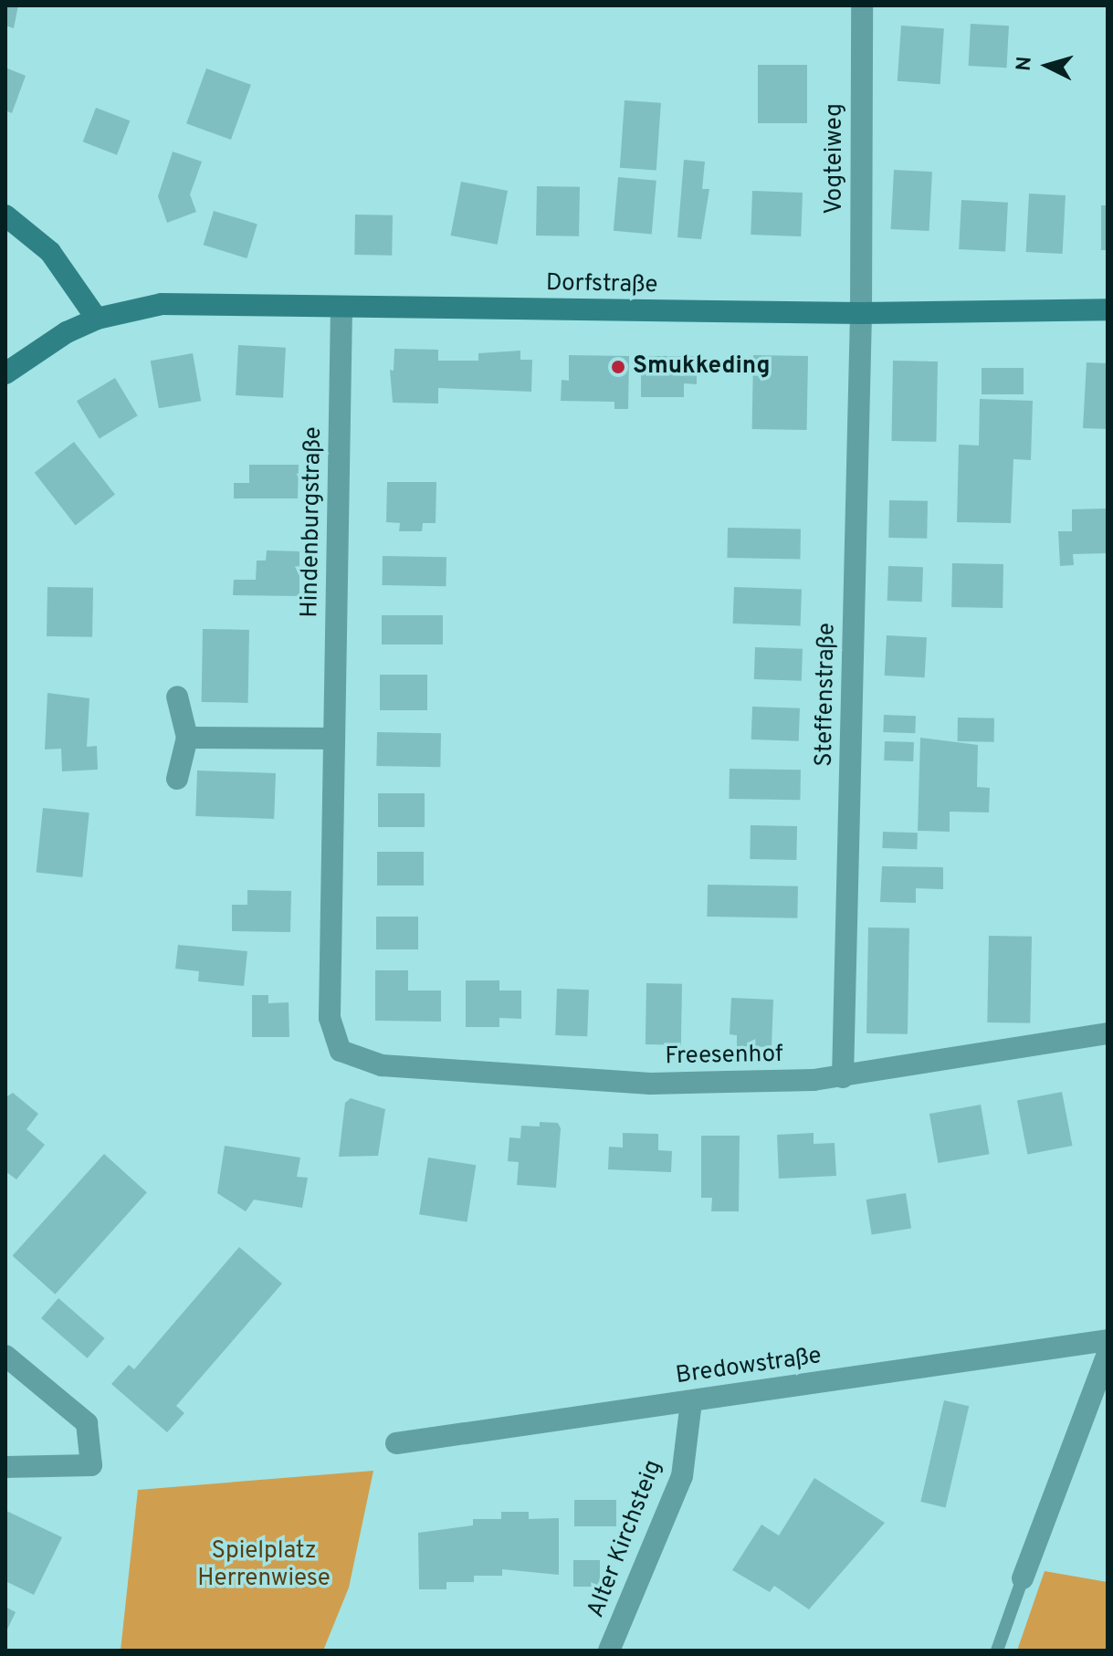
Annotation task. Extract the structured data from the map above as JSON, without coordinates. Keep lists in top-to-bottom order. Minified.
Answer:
{"streets":{"main road":["Dorfstraße"],"street":["Vogteiweg","Hindenburgstraße","Steffenstraße","Freesenhof","Bredowstraße","Alter Kirchsteig"]},"crossings":[["Vogteiweg","Dorfstraße"],["Vogteiweg","Steffenstraße"],["Dorfstraße","Hindenburgstraße"],["Dorfstraße","Steffenstraße"],["Hindenburgstraße","Freesenhof"],["Steffenstraße","Freesenhof"],["Bredowstraße","Alter Kirchsteig"]],"parks":["Spielplatz Herrenwiese"],"places":["Smukkeding"],"north":"left"}
